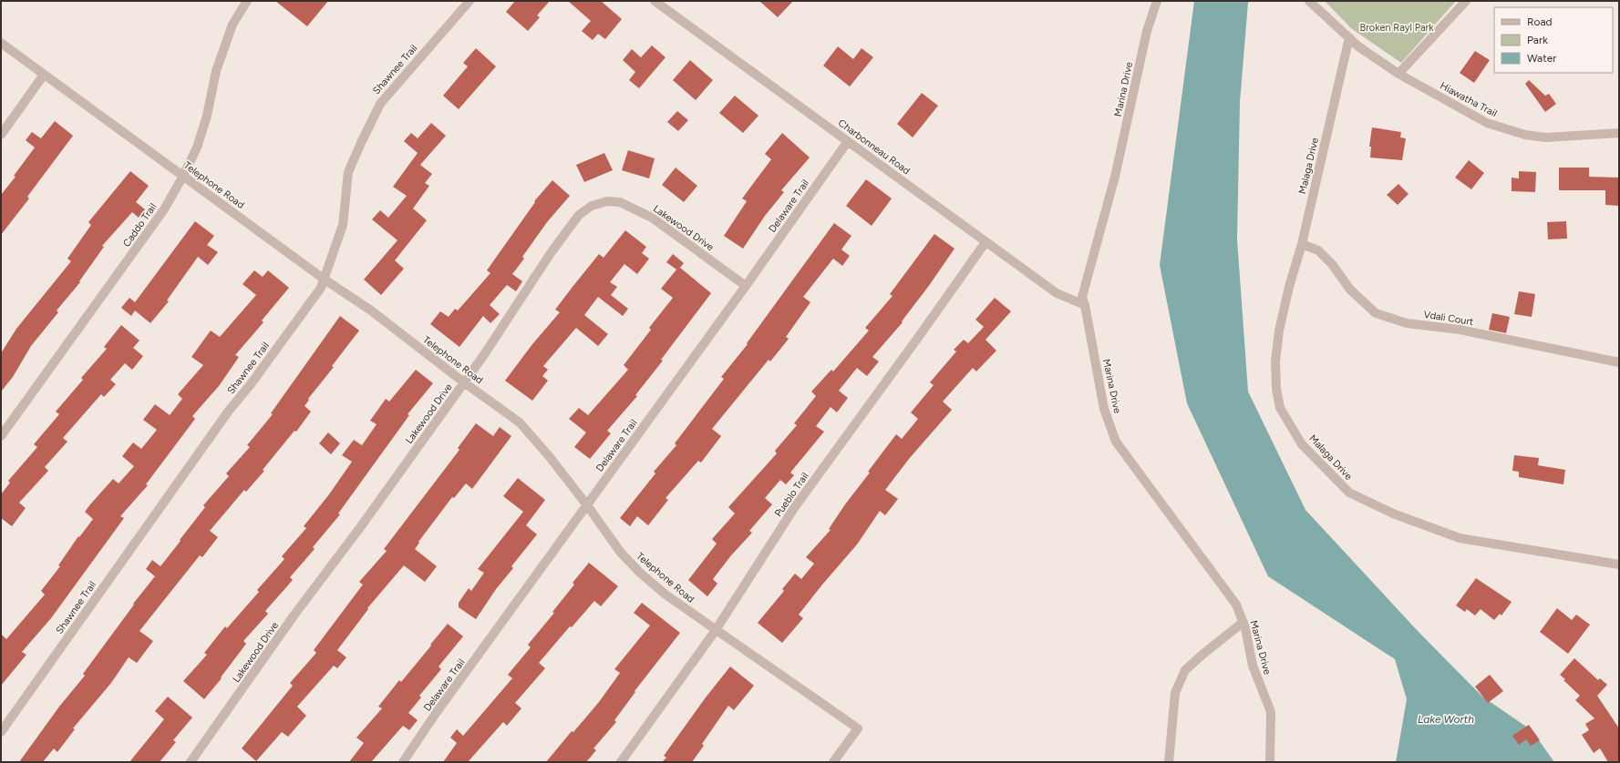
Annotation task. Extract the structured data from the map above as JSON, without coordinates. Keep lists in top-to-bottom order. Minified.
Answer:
{"streets":{"street":["Shawnee Trail","Marina Drive","Hiawatha Trail","Charbonneau Road","Malaga Drive","Telephone Road","Delaware Trail","Caddo Trail","Lakewood Drive","Vdali Court","Pueblo Trail"]},"crossings":[["Shawnee Trail","Telephone Road"],["Marina Drive","Charbonneau Road"],["Hiawatha Trail","Malaga Drive"],["Charbonneau Road","Delaware Trail"],["Charbonneau Road","Pueblo Trail"],["Malaga Drive","Vdali Court"],["Telephone Road","Delaware Trail"],["Telephone Road","Caddo Trail"],["Telephone Road","Lakewood Drive"],["Telephone Road","Pueblo Trail"],["Delaware Trail","Lakewood Drive"]],"water":["Lake Worth"],"parks":["Broken Rayl Park"],"legend":["Road","Park","Water"]}
